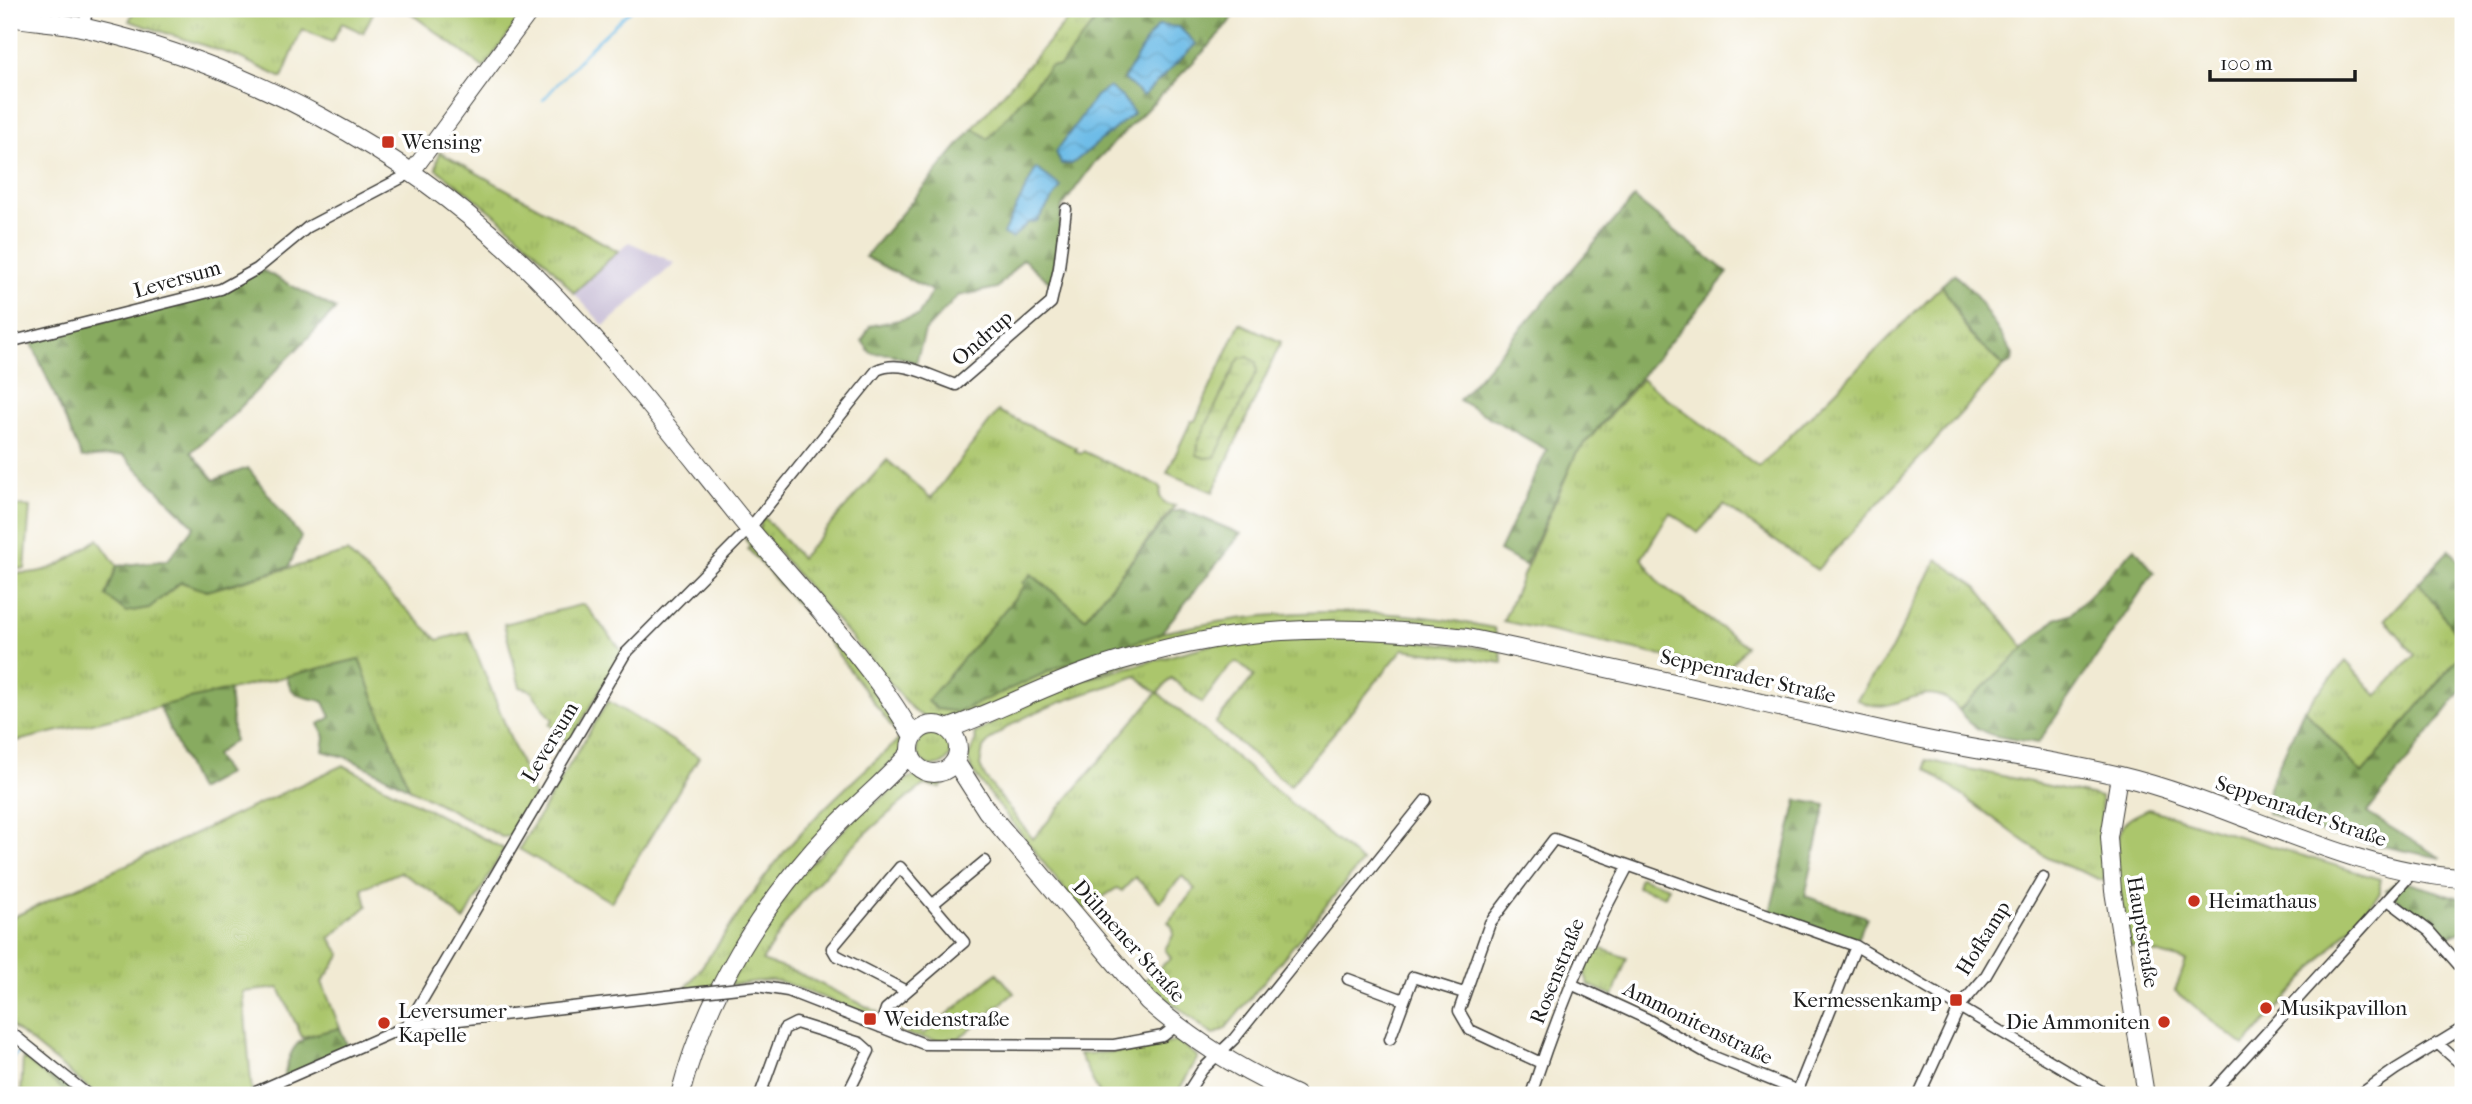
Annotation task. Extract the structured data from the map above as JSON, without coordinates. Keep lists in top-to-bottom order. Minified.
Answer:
{"streets":{"main road":["Seppenrader Straße","Dülmener Straße"],"street":["Leversum","Ondrup","Hauptstraße","Hofkamp","Rosenstraße","Ammonitenstraße"]},"crossings":[["Leversum","Ondrup"],["Seppenrader Straße","Hauptstraße"],["Seppenrader Straße","Dülmener Straße"],["Rosenstraße","Ammonitenstraße"]],"places":{"transit":["Wensing","Kermessenkamp","Weidenstraße"],"other":["Heimathaus","Musikpavillon","Die Ammoniten","Leversumer Kapelle"]},"scale_bar":"100 m"}
